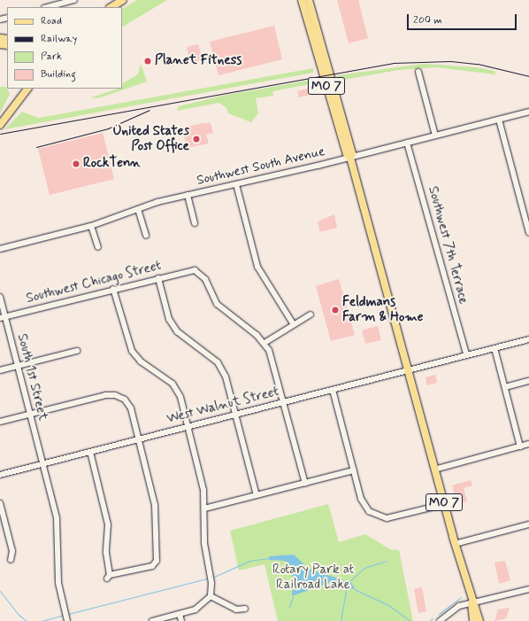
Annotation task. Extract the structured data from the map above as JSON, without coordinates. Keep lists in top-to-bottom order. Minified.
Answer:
{"streets":{"main road":["MO 7"],"street":["Southwest South Avenue","Southwest 7th Terrace","Southwest Chicago Street","South 1st Street","West Walnut Street"]},"crossings":[["MO 7","Southwest South Avenue"],["MO 7","West Walnut Street"],["Southwest South Avenue","Southwest 7th Terrace"],["Southwest 7th Terrace","West Walnut Street"],["Southwest Chicago Street","South 1st Street"],["South 1st Street","West Walnut Street"]],"parks":["Rotary Park at Railroad Lake"],"places":["Planet Fitness","United States Post Office","RockTenn","Feldmans Farm & Home"],"legend":["Road","Railway","Park","Building"],"scale_bar":"200 m"}
